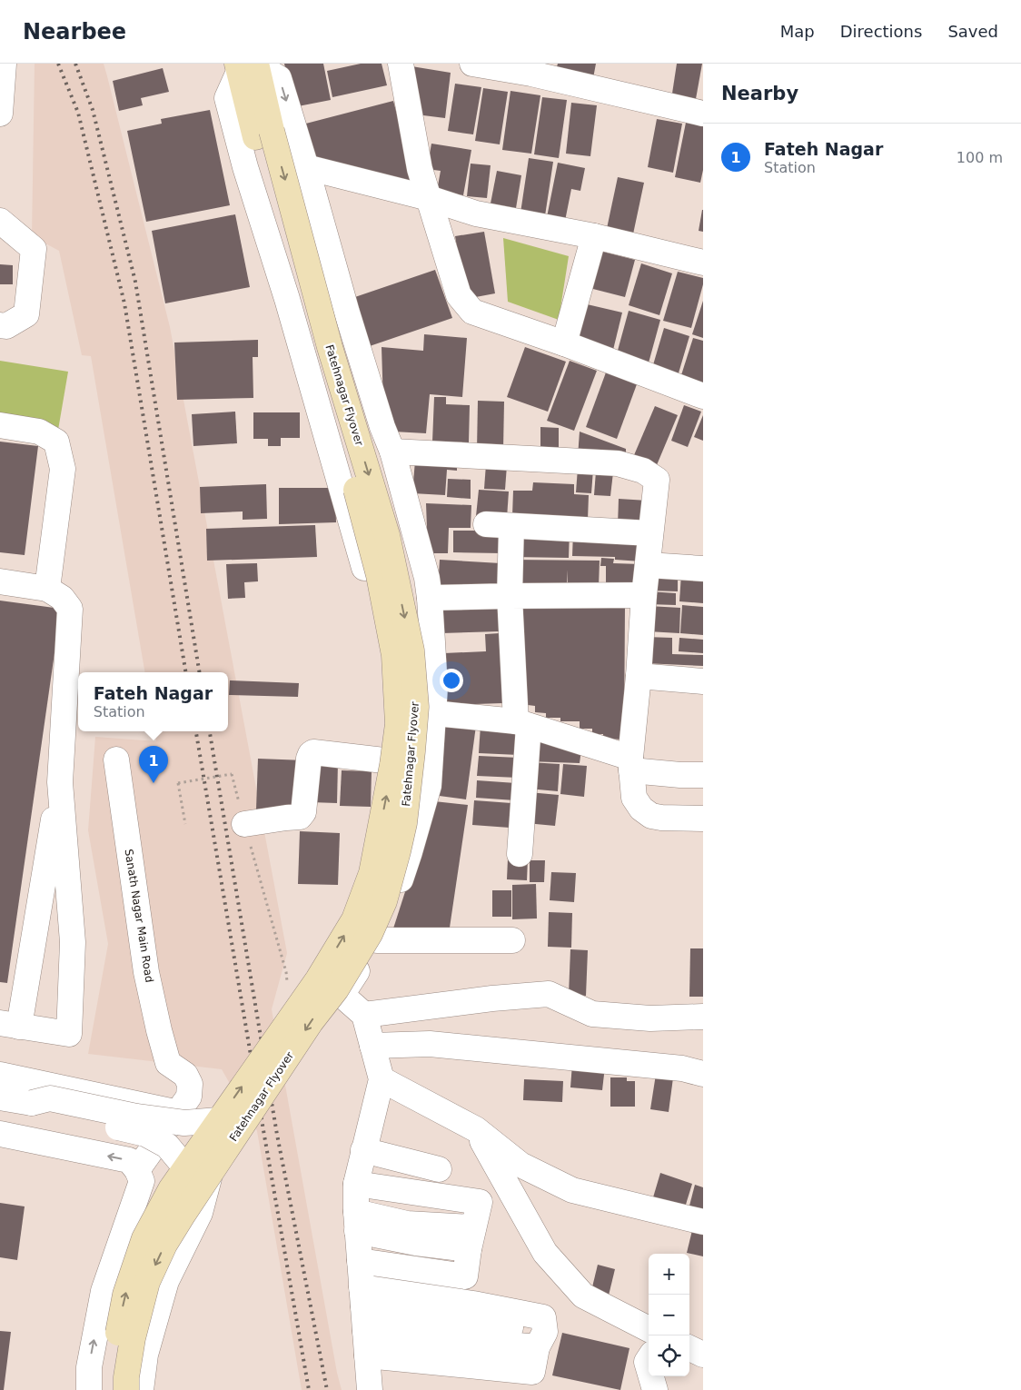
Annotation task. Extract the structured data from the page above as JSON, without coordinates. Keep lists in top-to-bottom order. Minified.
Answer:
{"streets":{"main road":["Fatehnagar Flyover"],"street":["Sanath Nagar Main Road"]},"page":{"header":"Nearbee","nav":["Map","Directions","Saved"],"heading":"Nearby","list":[{"mark":"1","name":"Fateh Nagar","note":"Station","value":"100 m"}],"popup":["Fateh Nagar","Station"],"pins":"1","map_buttons":["+","−"]}}
